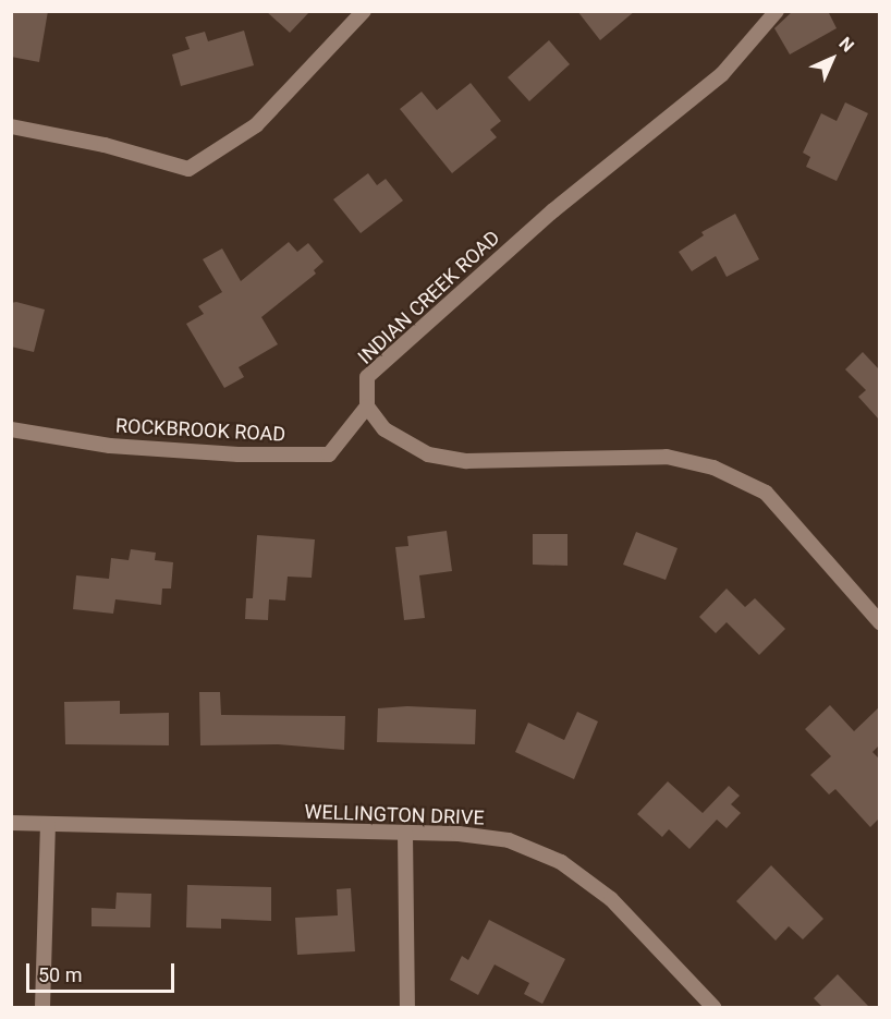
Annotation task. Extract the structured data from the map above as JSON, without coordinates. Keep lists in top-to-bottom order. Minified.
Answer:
{"streets":{"street":["INDIAN CREEK ROAD","ROCKBROOK ROAD","WELLINGTON DRIVE"]},"crossings":[["INDIAN CREEK ROAD","ROCKBROOK ROAD"]],"scale_bar":"50 m","north":"top right"}
